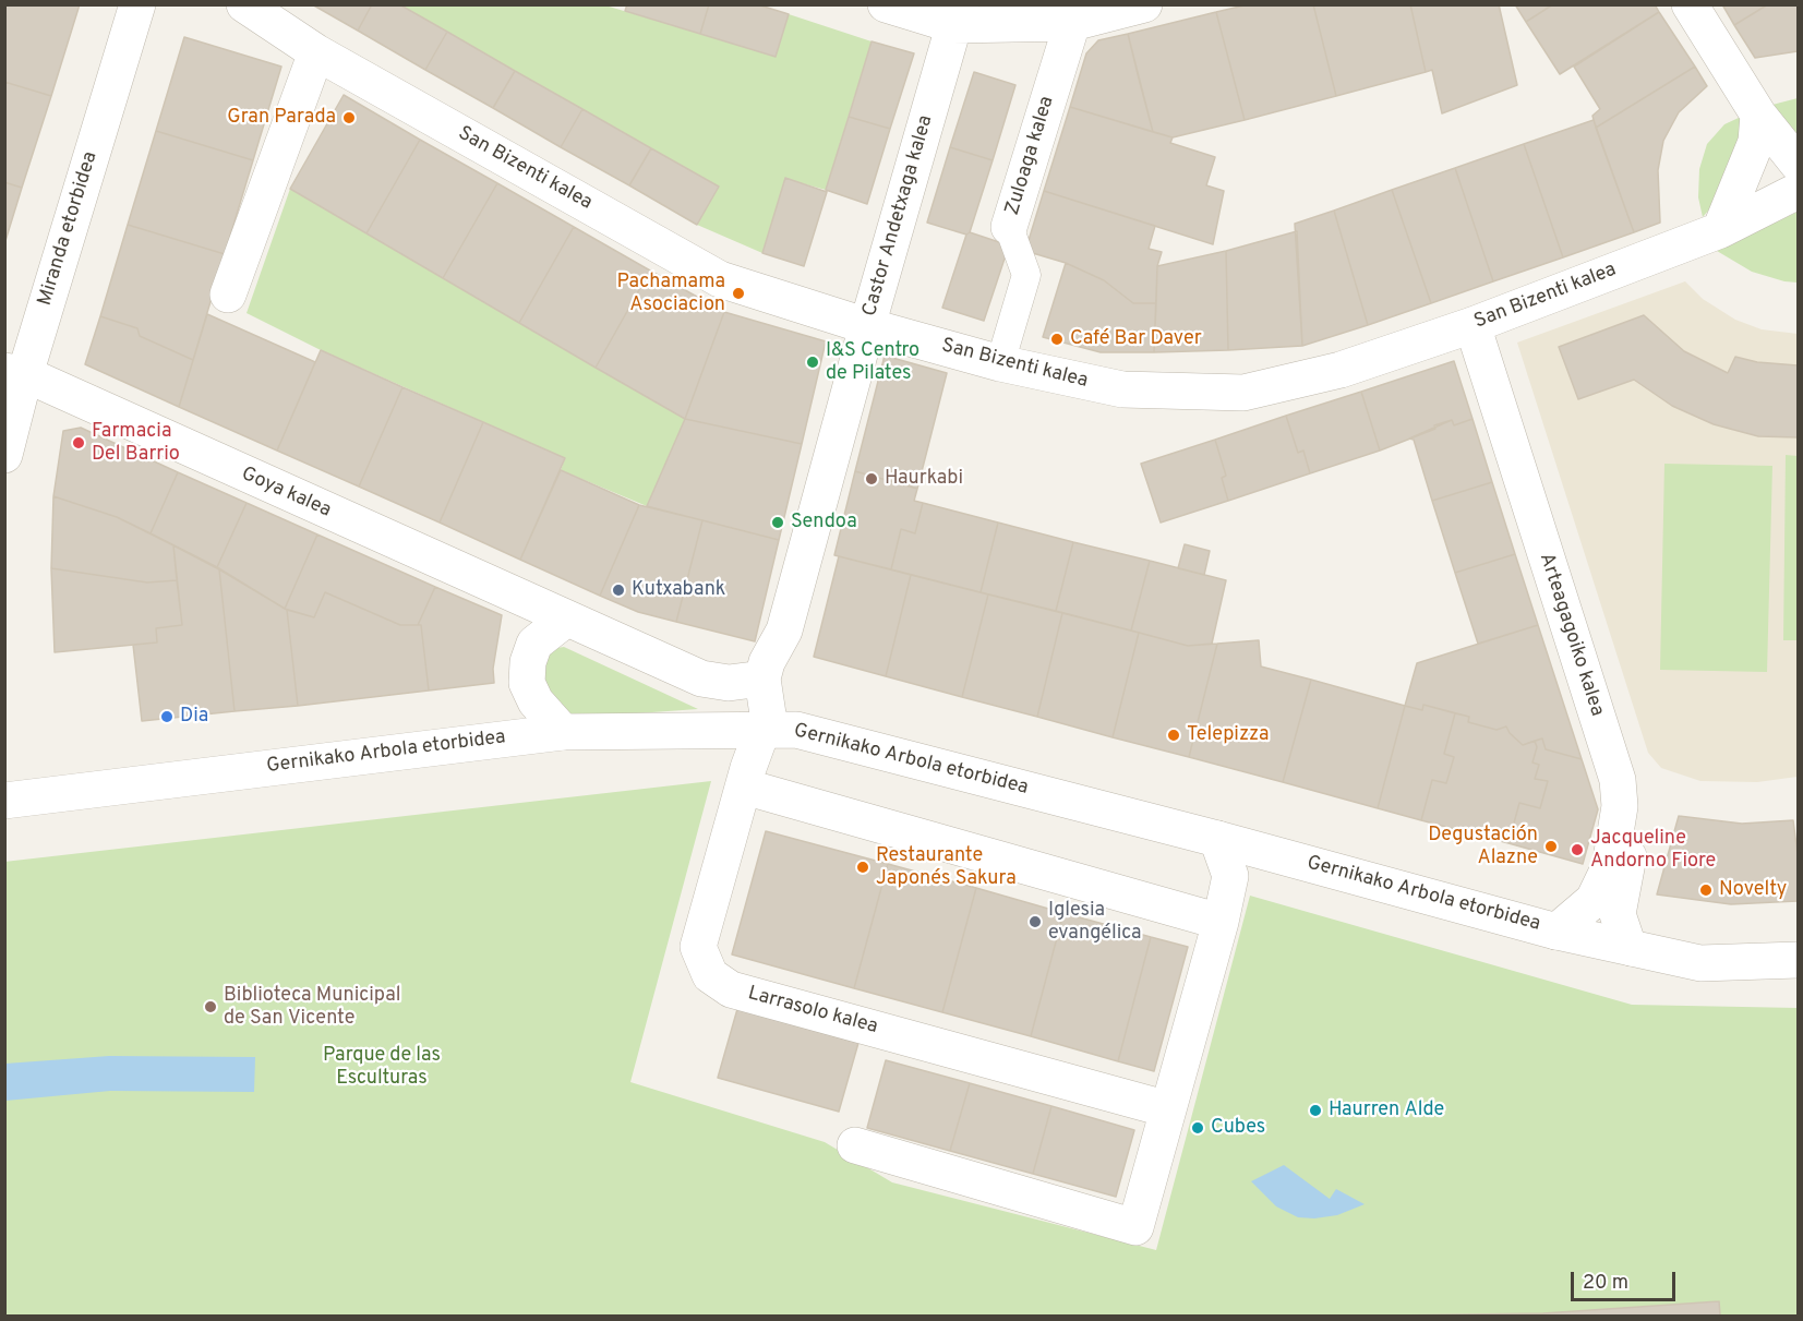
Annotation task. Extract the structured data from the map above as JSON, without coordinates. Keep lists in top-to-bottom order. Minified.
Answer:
{"streets":{"street":["Zuloaga kalea","San Bizenti kalea","Castor Andetxaga kalea","Miranda etorbidea","Goya kalea","Arteagagoiko kalea","Gernikako Arbola etorbidea","Larrasolo kalea"]},"crossings":[["Zuloaga kalea","San Bizenti kalea"],["San Bizenti kalea","Castor Andetxaga kalea"],["San Bizenti kalea","Arteagagoiko kalea"],["Castor Andetxaga kalea","Goya kalea"],["Miranda etorbidea","Goya kalea"],["Arteagagoiko kalea","Gernikako Arbola etorbidea"],["Gernikako Arbola etorbidea","Larrasolo kalea"]],"parks":["Parque de las Esculturas"],"places":["Gran Parada","Pachamama Asociacion","Café Bar Daver","I&S Centro de Pilates","Farmacia Del Barrio","Haurkabi","Sendoa","Kutxabank","Dia","Telepizza","Degustación Alazne","Jacqueline Andorno Fiore","Restaurante Japonés Sakura","Novelty","Iglesia evangélica","Biblioteca Municipal de San Vicente","Haurren Alde","Cubes"],"scale_bar":"20 m"}
